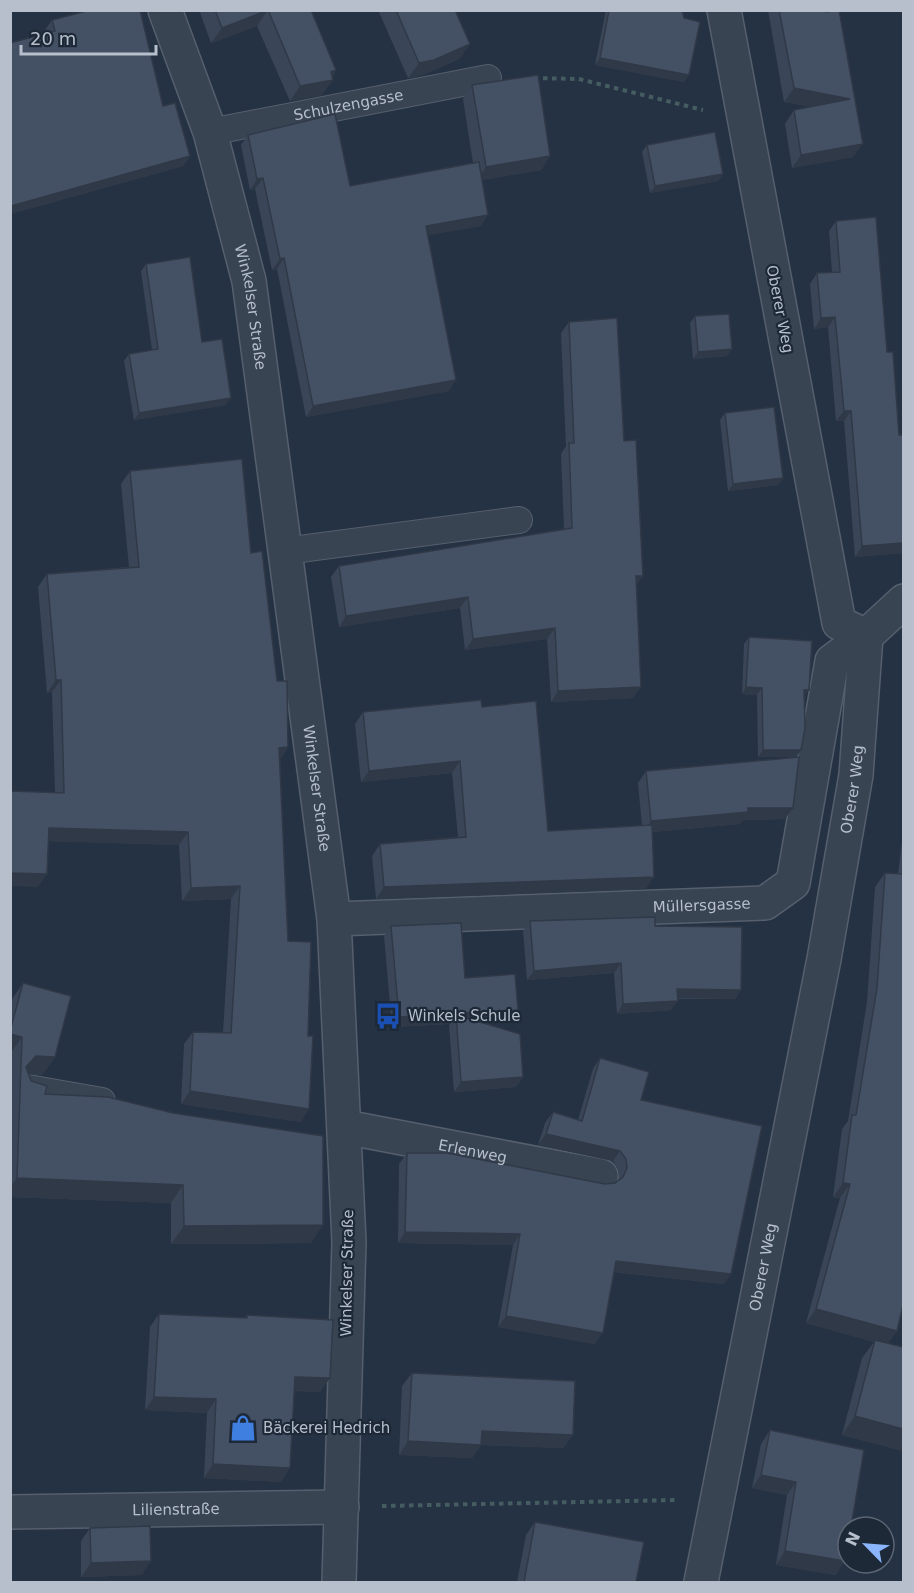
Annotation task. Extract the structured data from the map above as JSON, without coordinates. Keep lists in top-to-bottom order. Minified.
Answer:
{"streets":{"street":["Winkelser Straße","Oberer Weg","Müllersgasse","Erlenweg","Lilienstraße"],"lane":["Schulzengasse"]},"crossings":[["Schulzengasse","Winkelser Straße"],["Winkelser Straße","Müllersgasse"],["Winkelser Straße","Erlenweg"],["Winkelser Straße","Lilienstraße"],["Oberer Weg","Müllersgasse"]],"places":{"bus stop":["Winkels Schule"],"shop":["Bäckerei Hedrich"]},"scale_bar":"20 m","north":"top left"}
